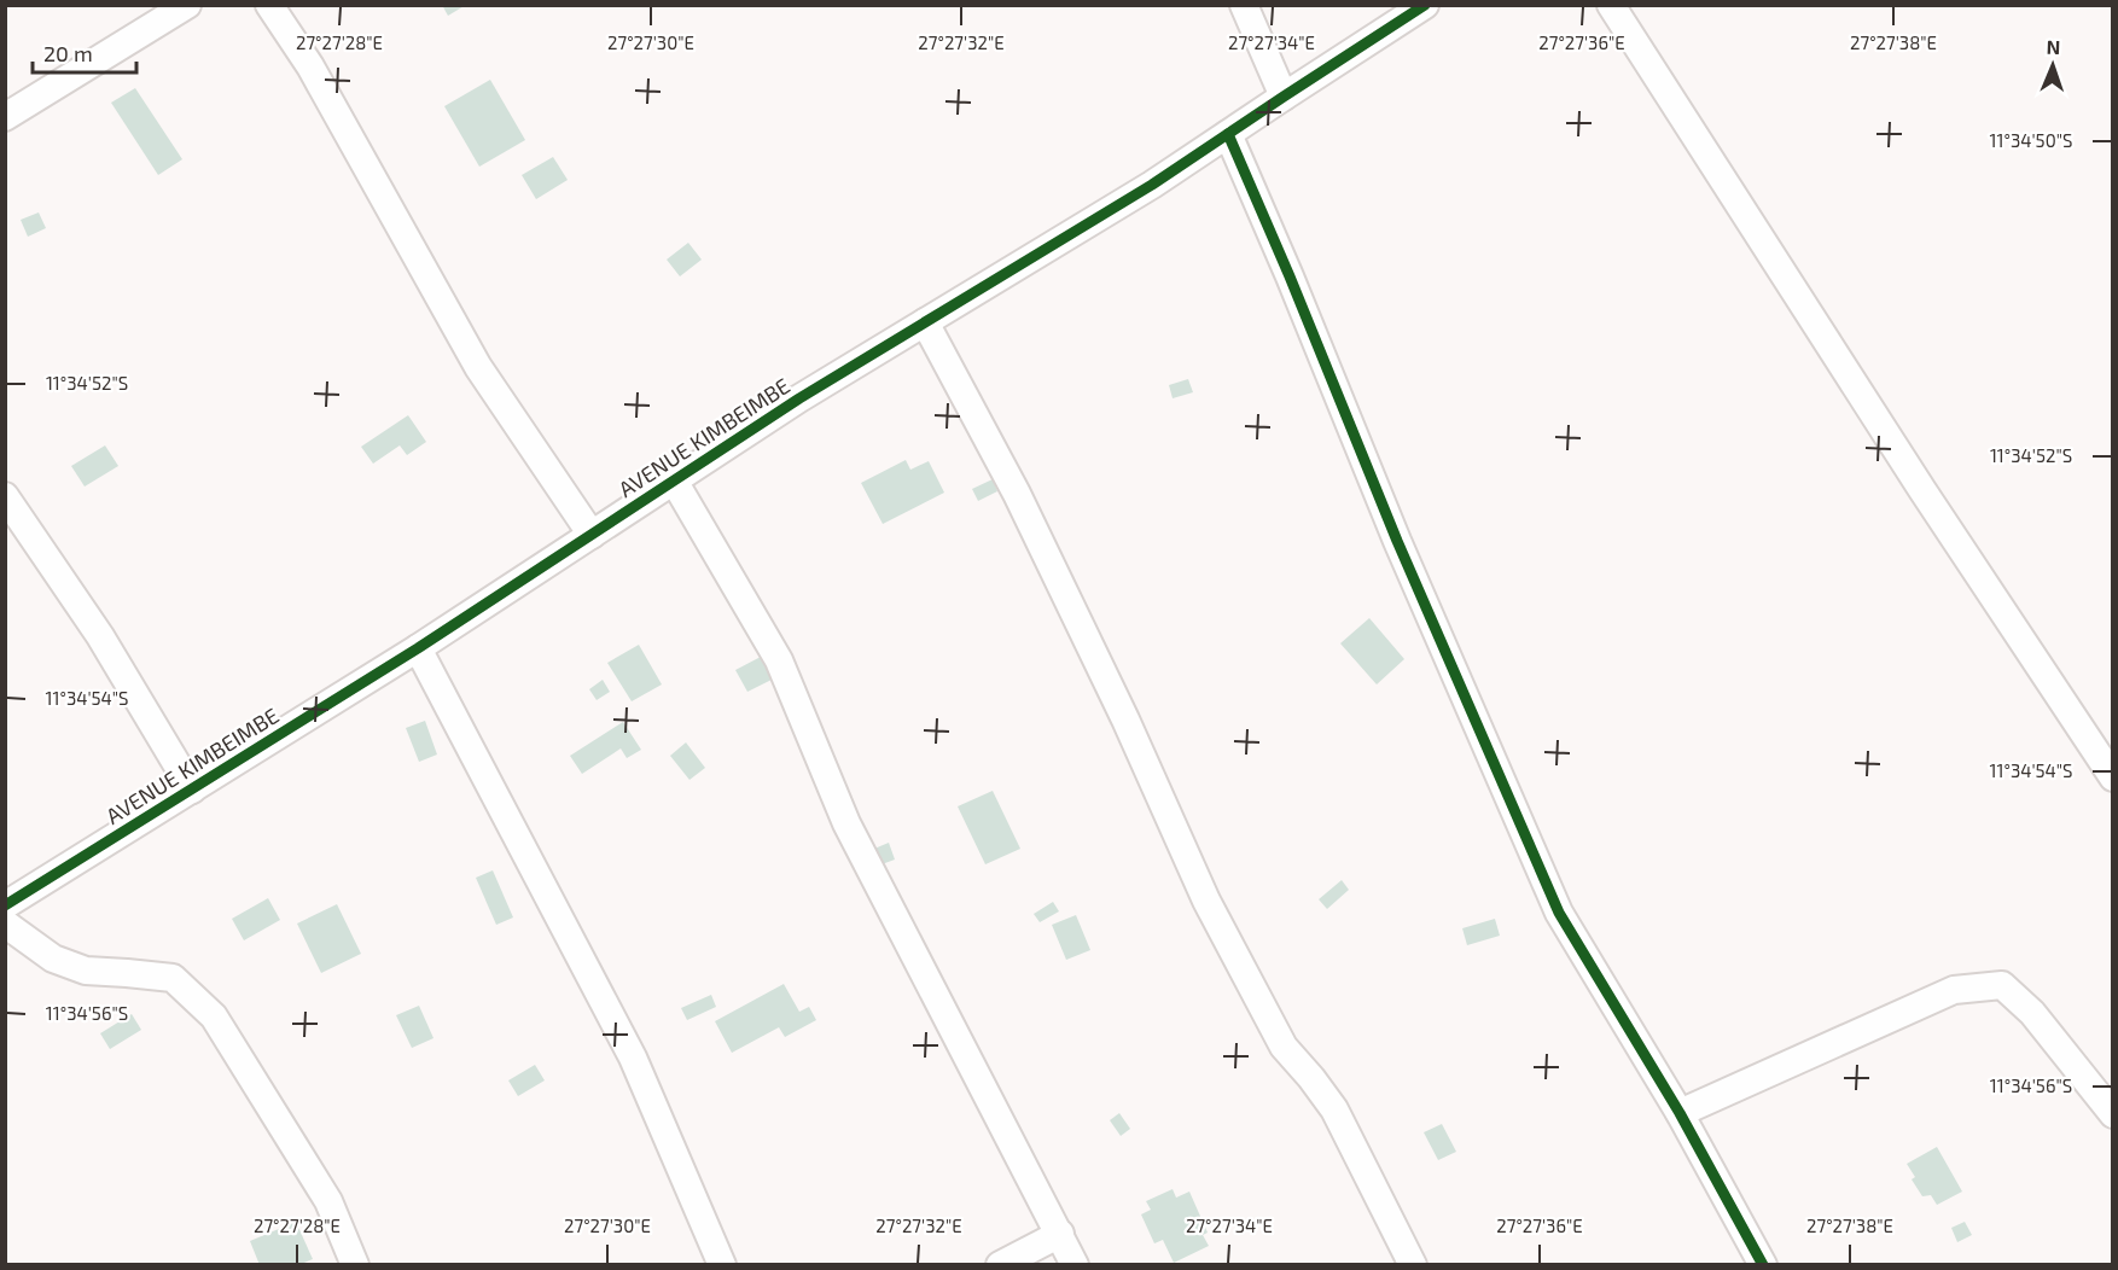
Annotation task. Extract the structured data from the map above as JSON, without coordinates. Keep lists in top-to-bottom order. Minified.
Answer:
{"streets":{"street":["AVENUE KIMBEIMBE"]},"scale_bar":"20 m","north":"top","coordinates":["27°27'28\"E","27°27'30\"E","27°27'32\"E","27°27'34\"E","27°27'36\"E","27°27'38\"E","11°34'50\"S","11°34'52\"S","11°34'54\"S","11°34'56\"S"]}
